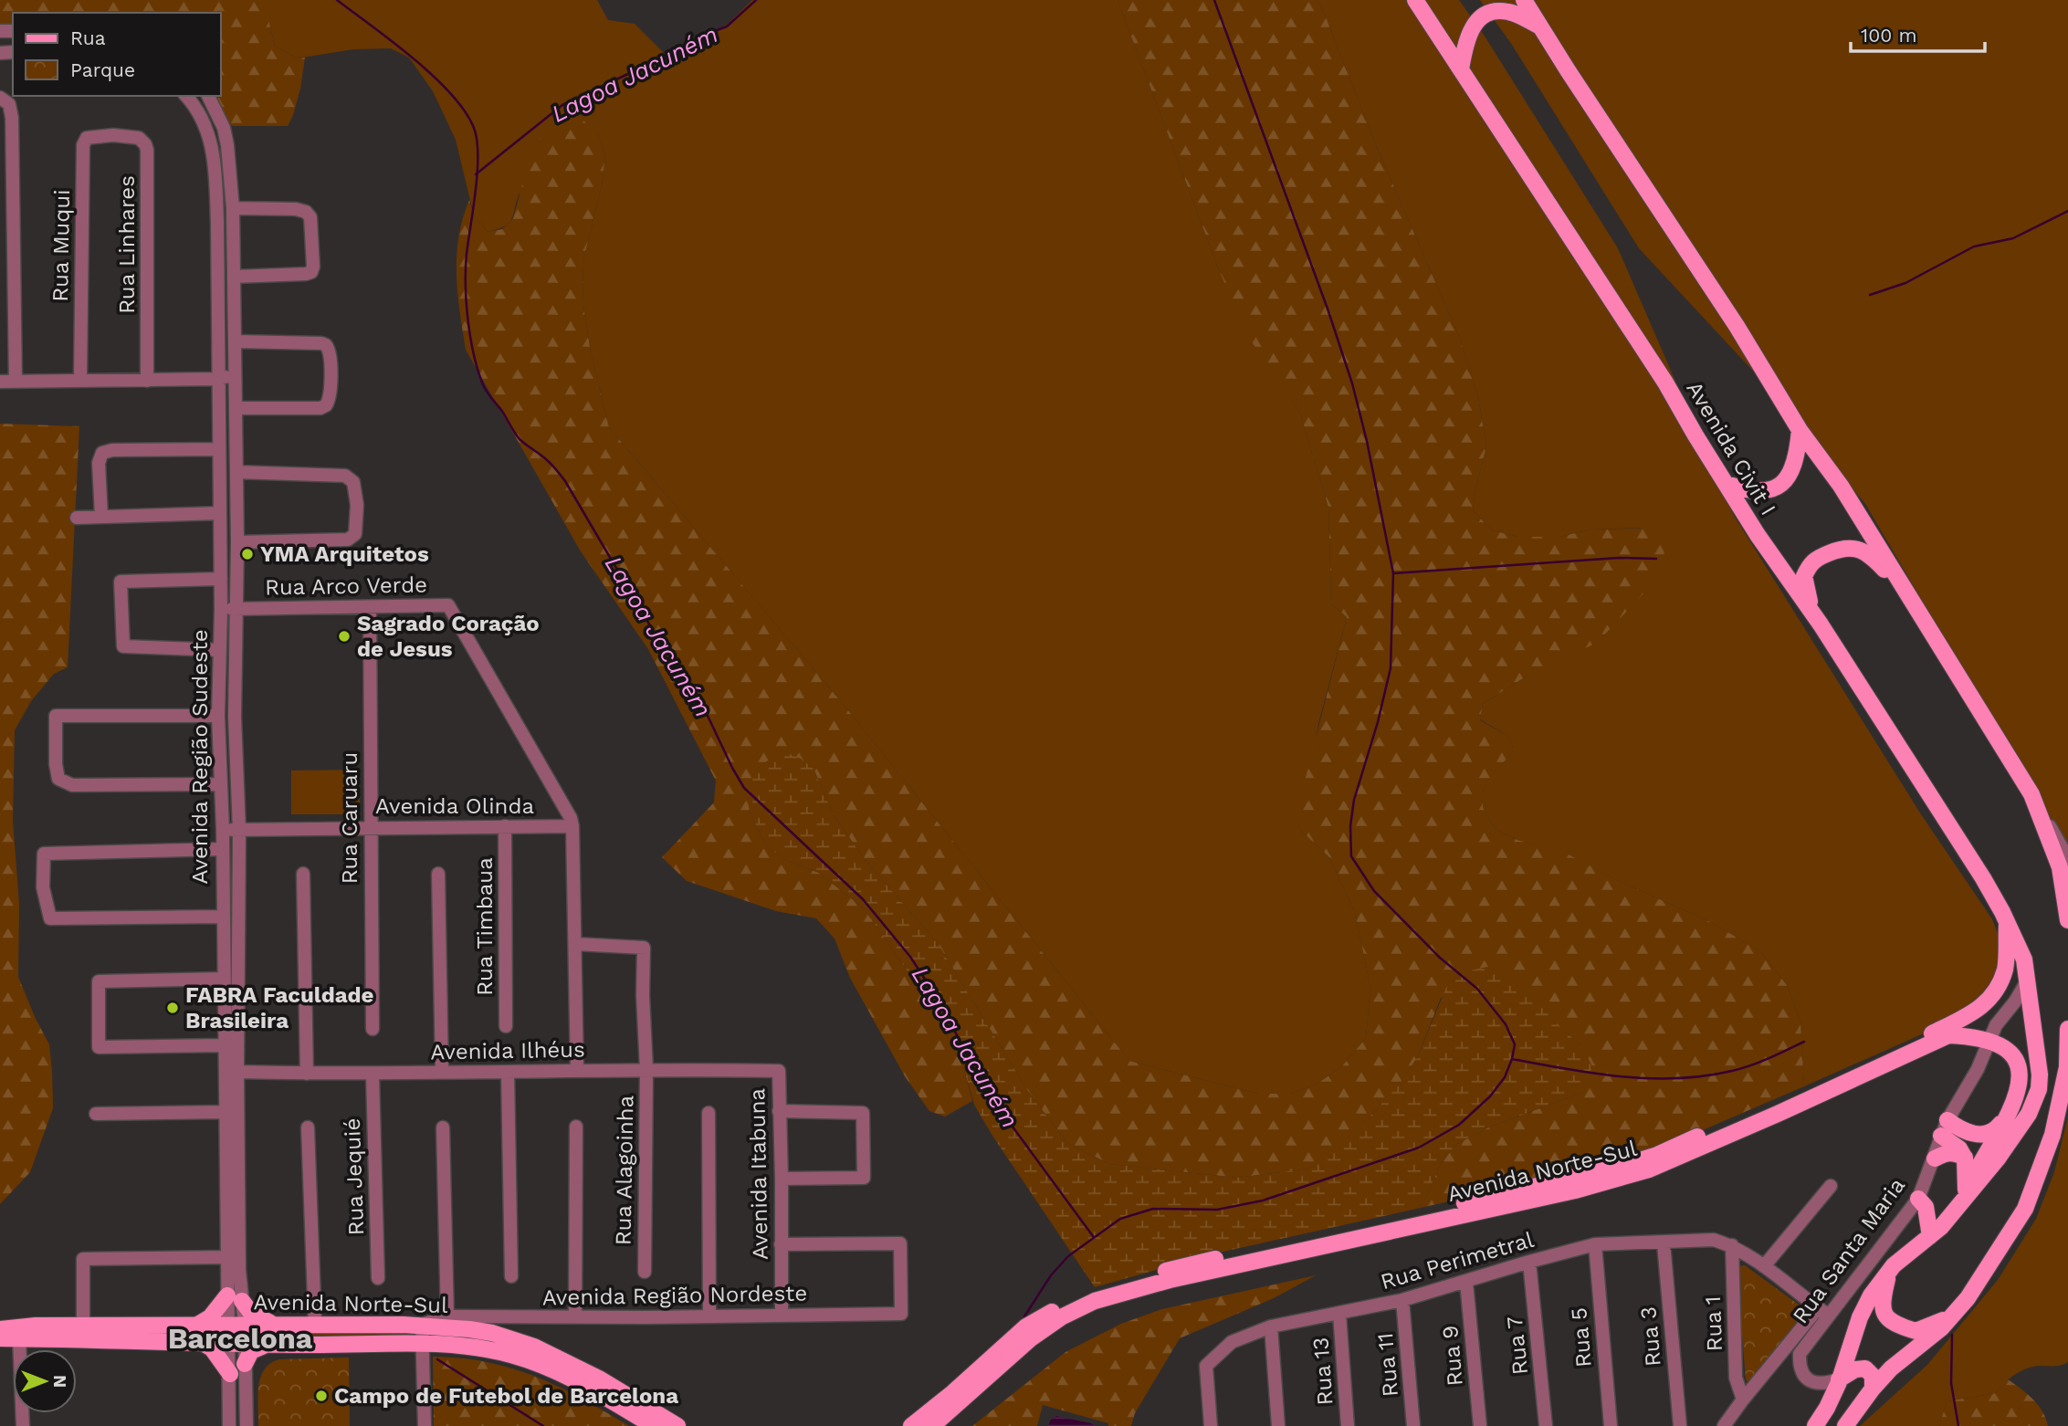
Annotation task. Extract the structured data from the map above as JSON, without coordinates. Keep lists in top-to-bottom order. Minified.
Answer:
{"streets":{"main road":["Avenida Civit I","Avenida Norte-Sul"],"street":["Rua Linhares","Rua Muqui","Rua Arco Verde","Avenida Região Sudeste","Avenida Olinda","Rua Caruaru","Rua Timbaua","Avenida Ilhéus","Rua Alagoinha","Avenida Itabuna","Rua Jequié","Rua Santa Maria","Rua Perimetral","Avenida Região Nordeste","Rua 1","Rua 3","Rua 5","Rua 7","Rua 9","Rua 11","Rua 13"]},"crossings":[["Rua Linhares","Rua Muqui"],["Avenida Civit I","Avenida Norte-Sul"],["Avenida Civit I","Rua Santa Maria"],["Rua Arco Verde","Avenida Região Sudeste"],["Rua Arco Verde","Avenida Olinda"],["Rua Arco Verde","Rua Caruaru"],["Avenida Região Sudeste","Avenida Olinda"],["Avenida Região Sudeste","Avenida Ilhéus"],["Avenida Região Sudeste","Avenida Norte-Sul"],["Avenida Olinda","Rua Caruaru"],["Avenida Olinda","Rua Timbaua"],["Avenida Ilhéus","Rua Alagoinha"],["Avenida Ilhéus","Avenida Itabuna"],["Avenida Ilhéus","Rua Jequié"],["Avenida Norte-Sul","Rua Santa Maria"],["Avenida Norte-Sul","Avenida Região Nordeste"],["Avenida Itabuna","Avenida Região Nordeste"],["Rua Perimetral","Rua 1"],["Rua Perimetral","Rua 3"],["Rua Perimetral","Rua 5"],["Rua Perimetral","Rua 7"],["Rua Perimetral","Rua 9"],["Rua Perimetral","Rua 11"],["Rua Perimetral","Rua 13"]],"districts":["Barcelona"],"water":["Lagoa Jacuném"],"places":["YMA Arquitetos","Sagrado Coração de Jesus","FABRA Faculdade Brasileira","Campo de Futebol de Barcelona"],"legend":["Rua","Parque"],"scale_bar":"100 m","north":"right"}
